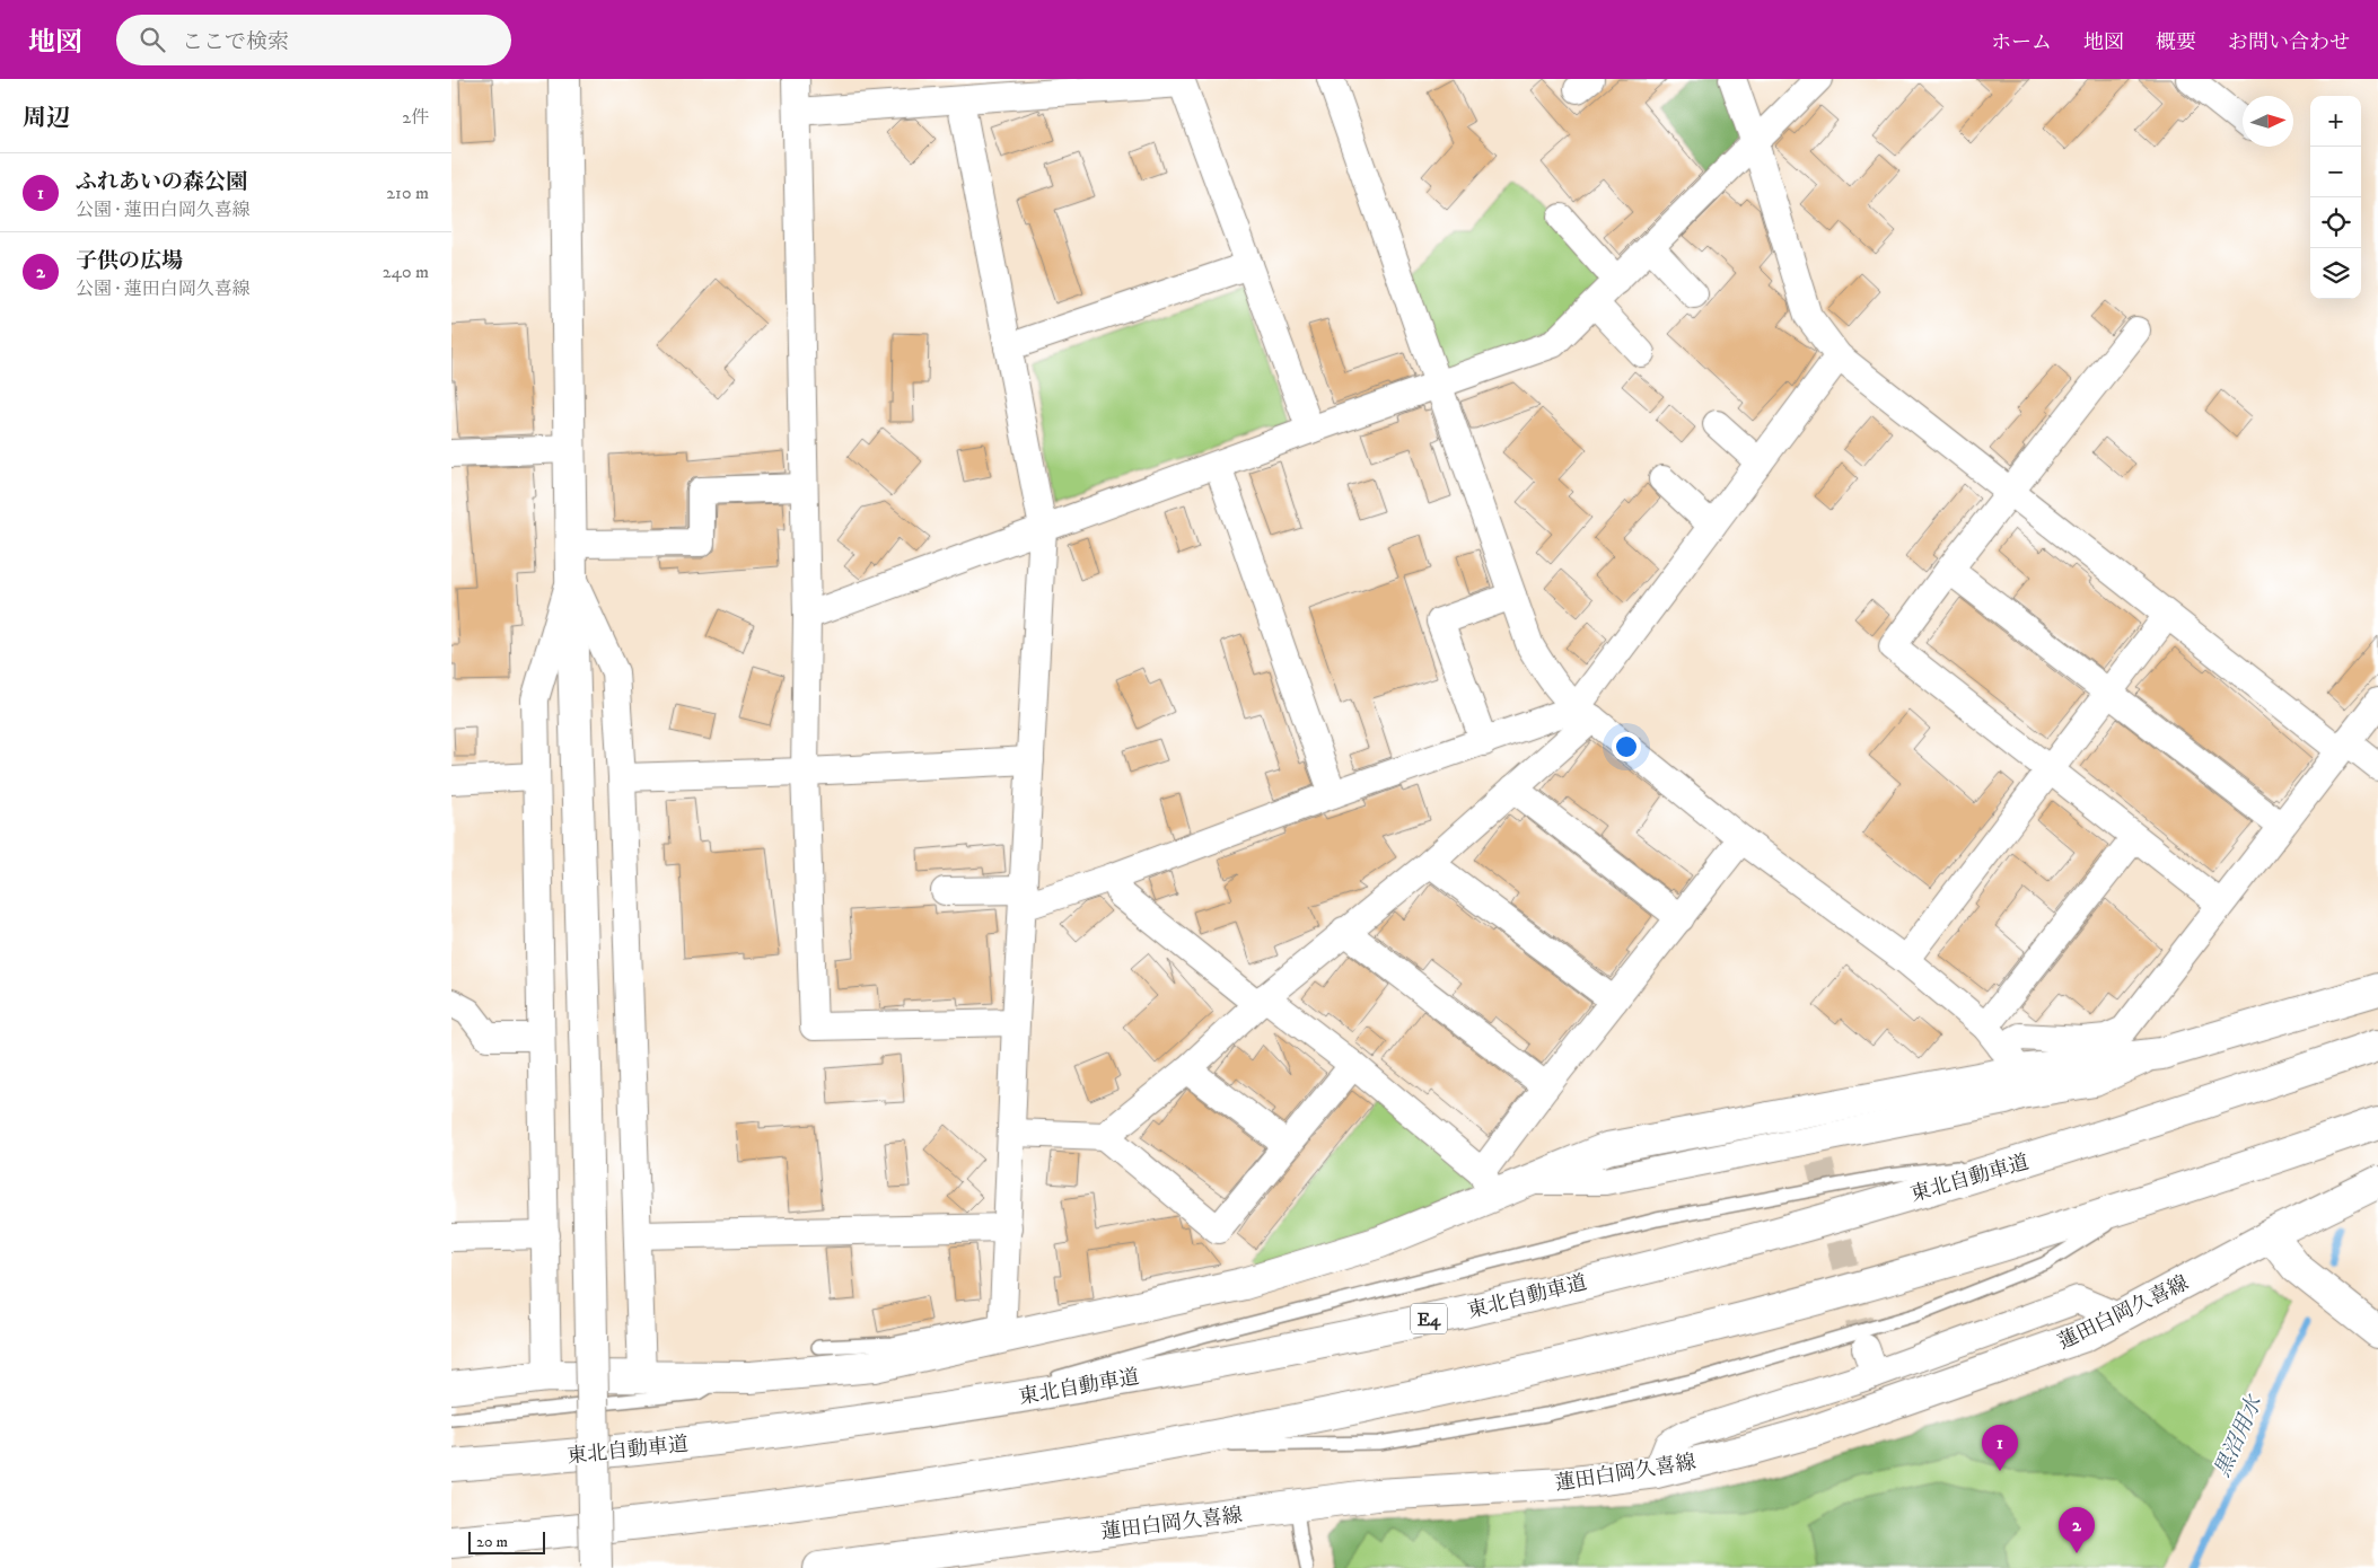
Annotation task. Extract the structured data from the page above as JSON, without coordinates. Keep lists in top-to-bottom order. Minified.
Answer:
{"streets":{"main road":["東北自動車道","蓮田白岡久喜線","E4"]},"water":["黒沼用水"],"scale_bar":"20 m","north":"right","page":{"header":"地図","search":"ここで検索","nav":["ホーム","地図","概要","お問い合わせ"],"heading":["周辺","2件"],"map_buttons":["+","−"],"list":[{"mark":"1","name":"ふれあいの森公園","note":"公園 · 蓮田白岡久喜線","value":"210 m"},{"mark":"2","name":"子供の広場","note":"公園 · 蓮田白岡久喜線","value":"240 m"}],"pins":["1","2"],"scale":"20 m"}}
